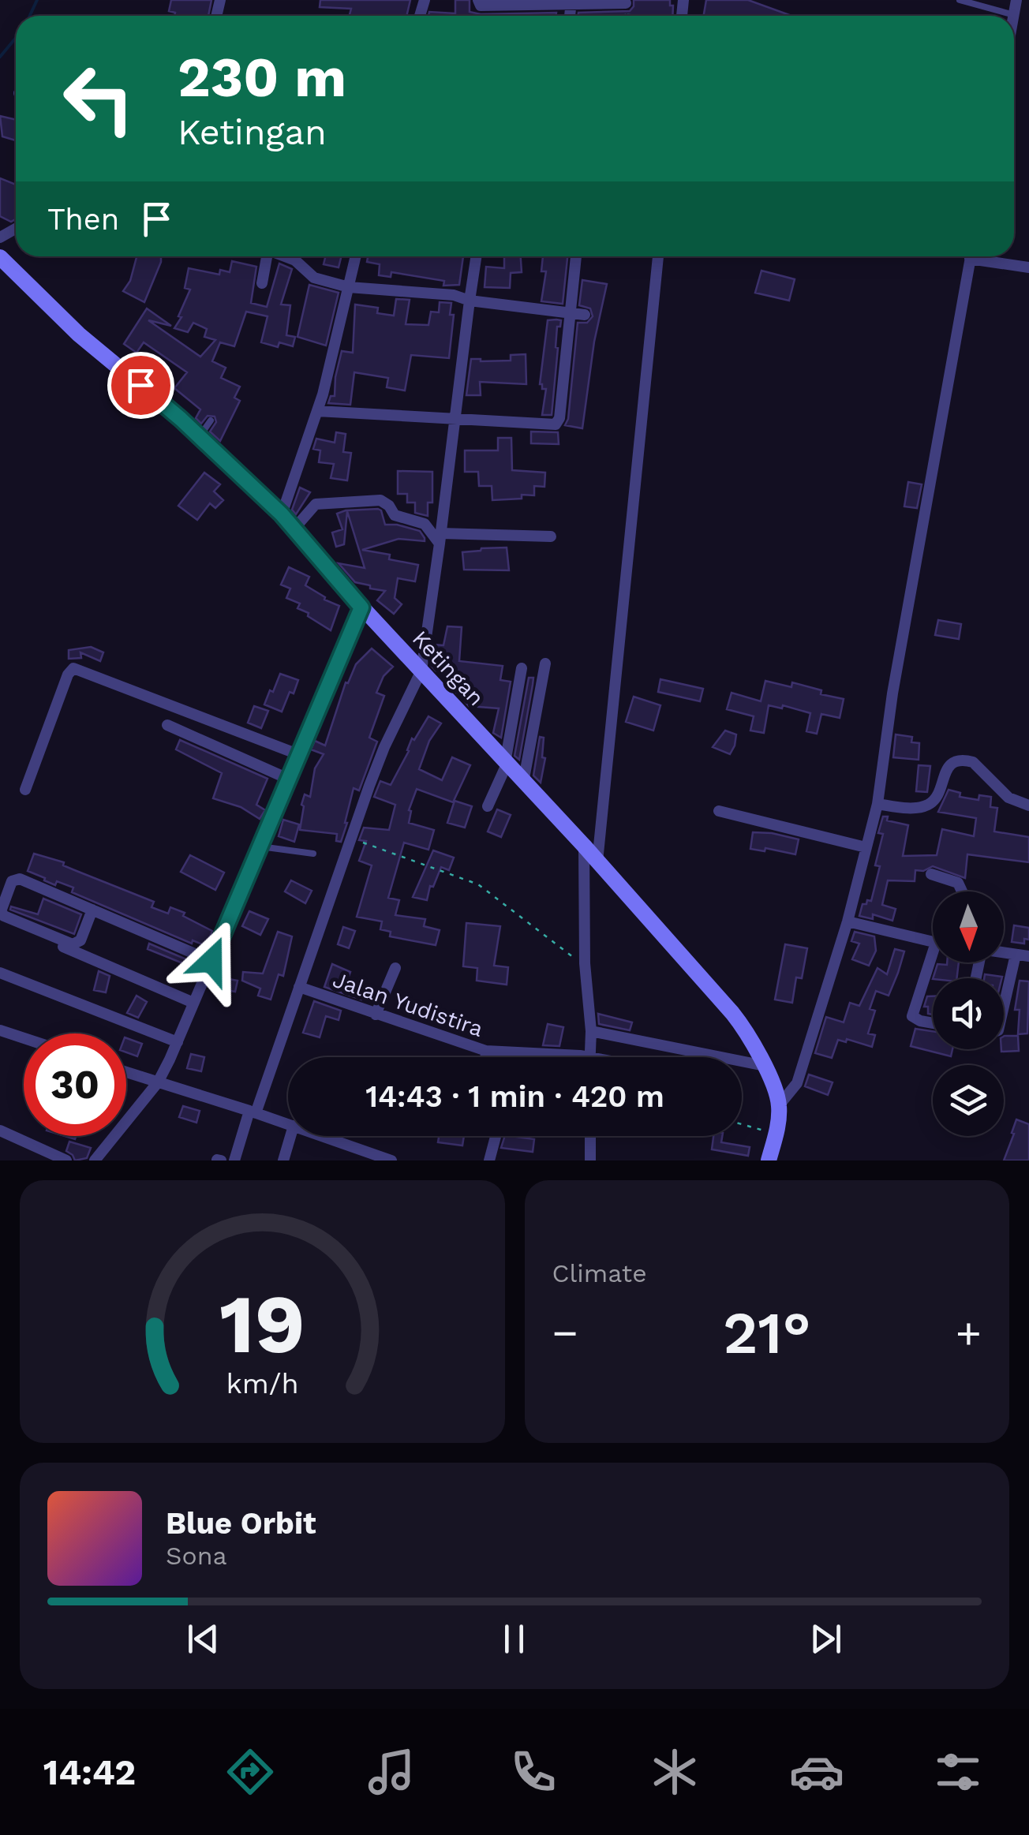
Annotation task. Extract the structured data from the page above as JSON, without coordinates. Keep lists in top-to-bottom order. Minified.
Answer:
{"streets":{"street":["Ketingan","Jalan Yudistira"]},"north":"bottom","page":{"turn":["230 m","Ketingan"],"then":"Then","limit":"30","trip":"14:43 · 1 min · 420 m","tile":"Climate","heat":["−","21°","+"],"song":["Blue Orbit","Sona"],"tabs":"14:42","gauge":["19","km/h"]}}
